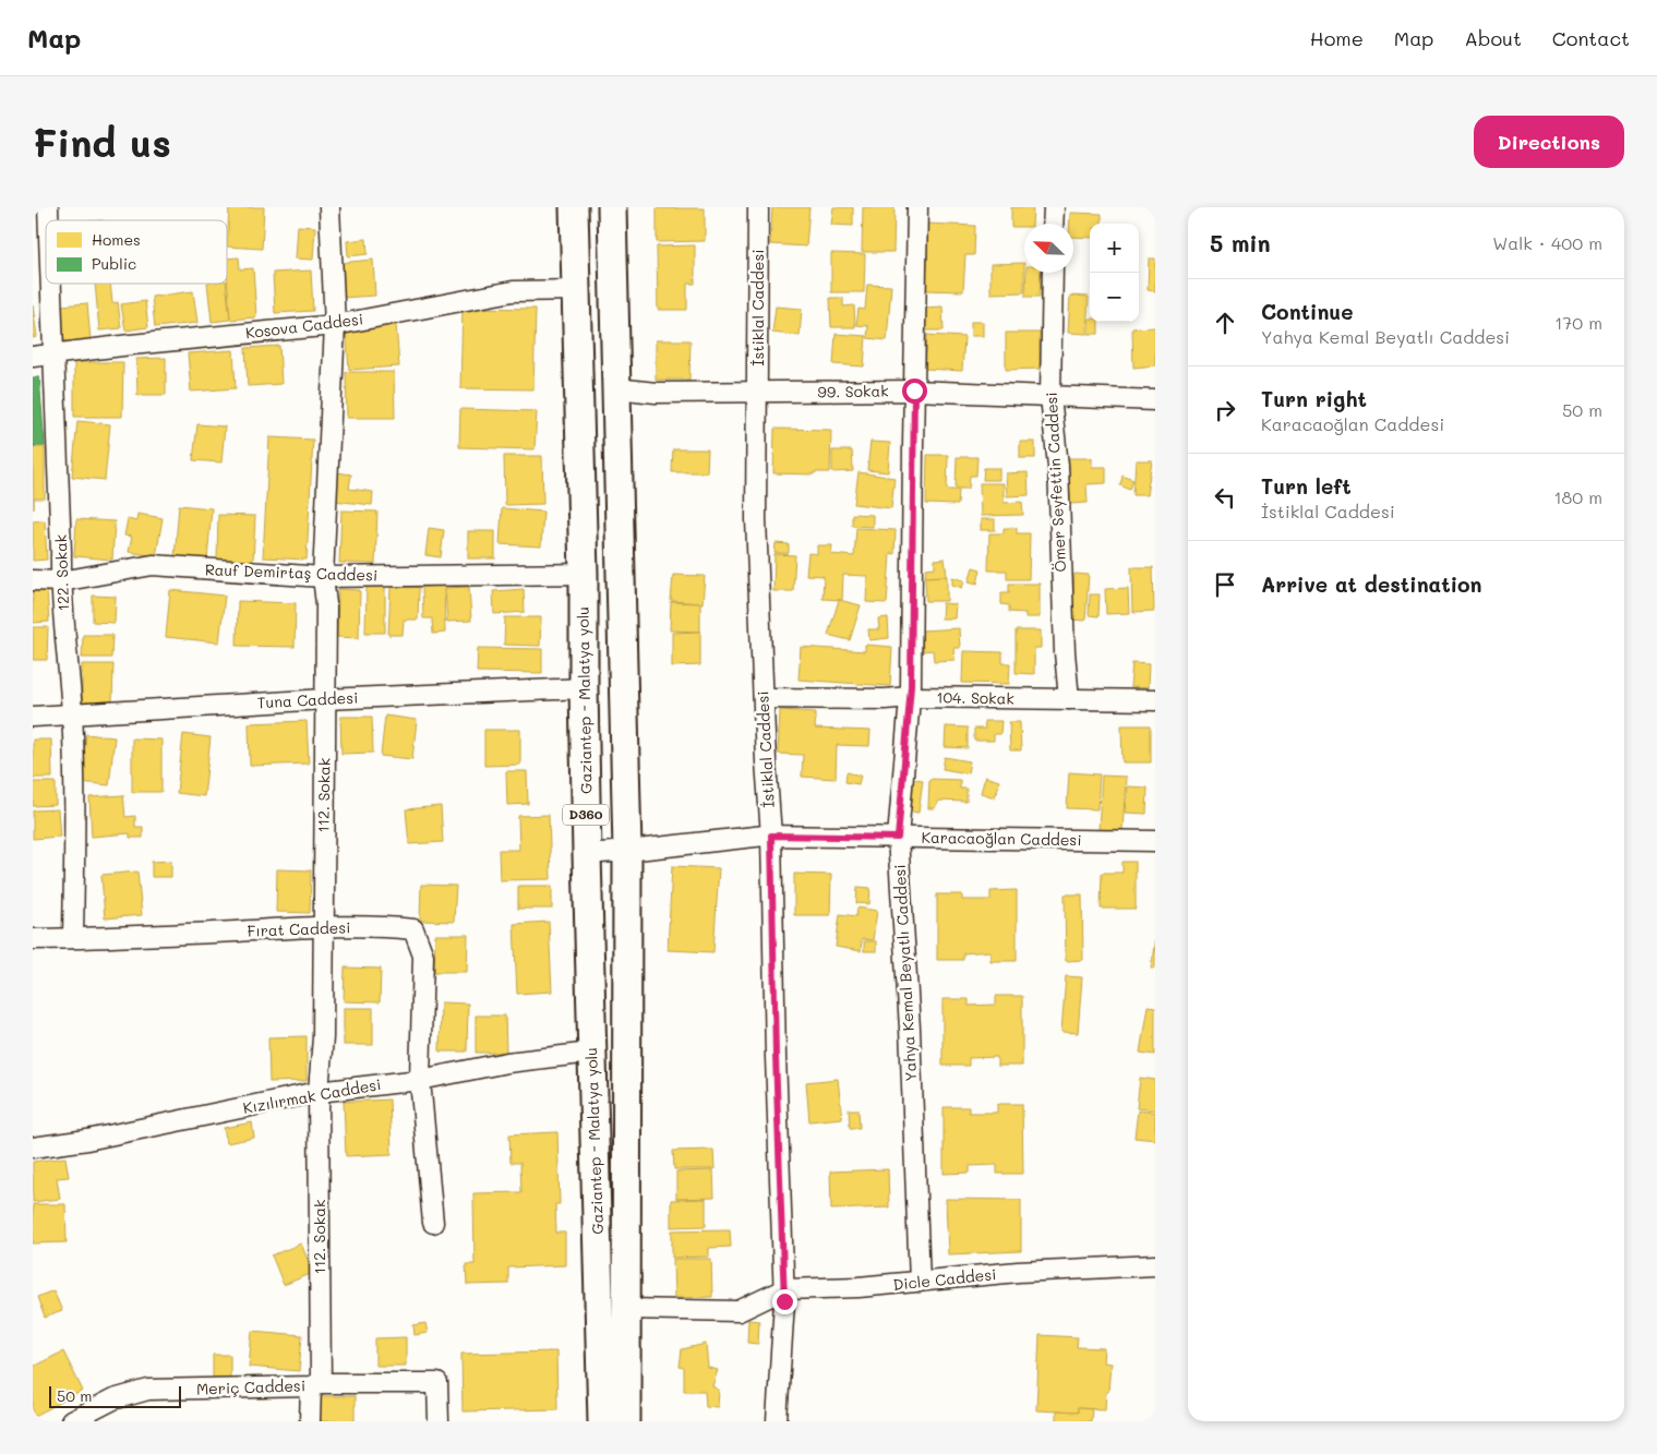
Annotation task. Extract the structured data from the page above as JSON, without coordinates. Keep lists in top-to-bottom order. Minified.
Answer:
{"streets":{"highway":["Gaziantep - Malatya yolu","D360"],"street":["İstiklal Caddesi","Kosova Caddesi","99. Sokak","Ömer Seyfettin Caddesi","122. Sokak","Rauf Demirtaş Caddesi","104. Sokak","Tuna Caddesi","112. Sokak","Karacaoğlan Caddesi","Fırat Caddesi","Yahya Kemal Beyatlı Caddesi","Kızılırmak Caddesi","Dicle Caddesi","Meriç Caddesi"]},"crossings":[["İstiklal Caddesi","99. Sokak"],["İstiklal Caddesi","104. Sokak"],["İstiklal Caddesi","Karacaoğlan Caddesi"],["İstiklal Caddesi","Dicle Caddesi"],["Kosova Caddesi","122. Sokak"],["Kosova Caddesi","Gaziantep - Malatya yolu"],["Kosova Caddesi","112. Sokak"],["99. Sokak","Ömer Seyfettin Caddesi"],["99. Sokak","Gaziantep - Malatya yolu"],["99. Sokak","Yahya Kemal Beyatlı Caddesi"],["Ömer Seyfettin Caddesi","104. Sokak"],["122. Sokak","Rauf Demirtaş Caddesi"],["122. Sokak","Tuna Caddesi"],["122. Sokak","Fırat Caddesi"],["Rauf Demirtaş Caddesi","Gaziantep - Malatya yolu"],["Rauf Demirtaş Caddesi","112. Sokak"],["104. Sokak","Yahya Kemal Beyatlı Caddesi"],["Tuna Caddesi","Gaziantep - Malatya yolu"],["Tuna Caddesi","112. Sokak"],["Gaziantep - Malatya yolu","Karacaoğlan Caddesi"],["Gaziantep - Malatya yolu","Kızılırmak Caddesi"],["Gaziantep - Malatya yolu","Dicle Caddesi"],["112. Sokak","Fırat Caddesi"],["112. Sokak","Kızılırmak Caddesi"],["112. Sokak","Meriç Caddesi"],["Karacaoğlan Caddesi","Yahya Kemal Beyatlı Caddesi"],["Fırat Caddesi","Kızılırmak Caddesi"],["Yahya Kemal Beyatlı Caddesi","Dicle Caddesi"]],"legend":["Homes","Public"],"scale_bar":"50 m","north":"top left","page":{"header":"Map","nav":["Home","Map","About","Contact"],"buttons":"Directions","title":"Find us","heading":["5 min","Walk · 400 m"],"map_buttons":["+","−"],"list":[["Continue","Yahya Kemal Beyatlı Caddesi","170 m"],["Turn right","Karacaoğlan Caddesi","50 m"],["Turn left","İstiklal Caddesi","180 m"],"Arrive at destination"],"scale":"50 m"}}
